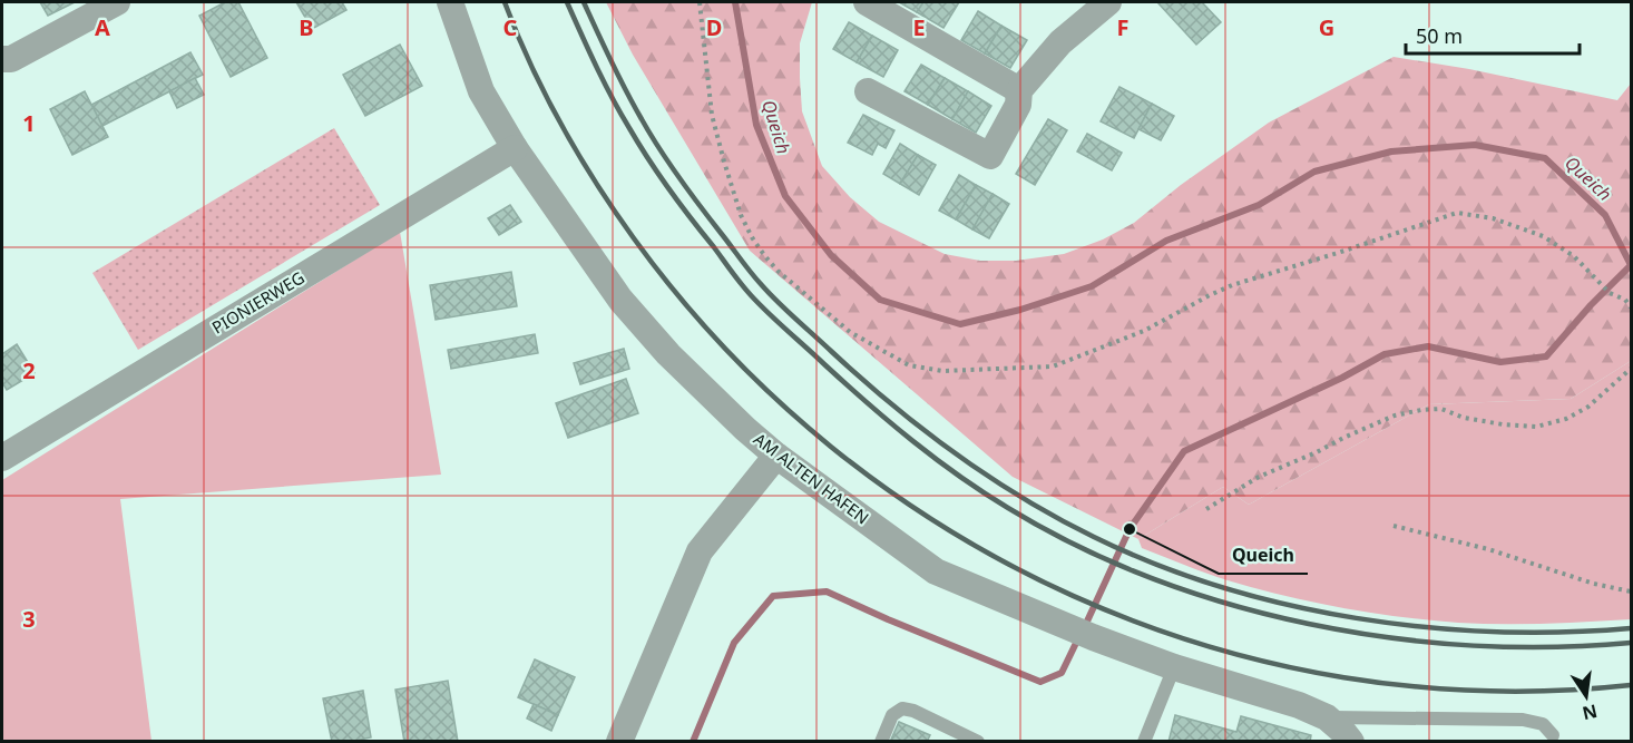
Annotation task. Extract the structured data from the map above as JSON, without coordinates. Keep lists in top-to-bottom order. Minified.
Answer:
{"streets":{"street":["PIONIERWEG","AM ALTEN HAFEN"]},"crossings":[["PIONIERWEG","AM ALTEN HAFEN"]],"water":["Queich"],"places":["Queich"],"scale_bar":"50 m","north":"bottom","grid":{"columns":["A","B","C","D","E","F","G"],"rows":["1","2","3"]}}
